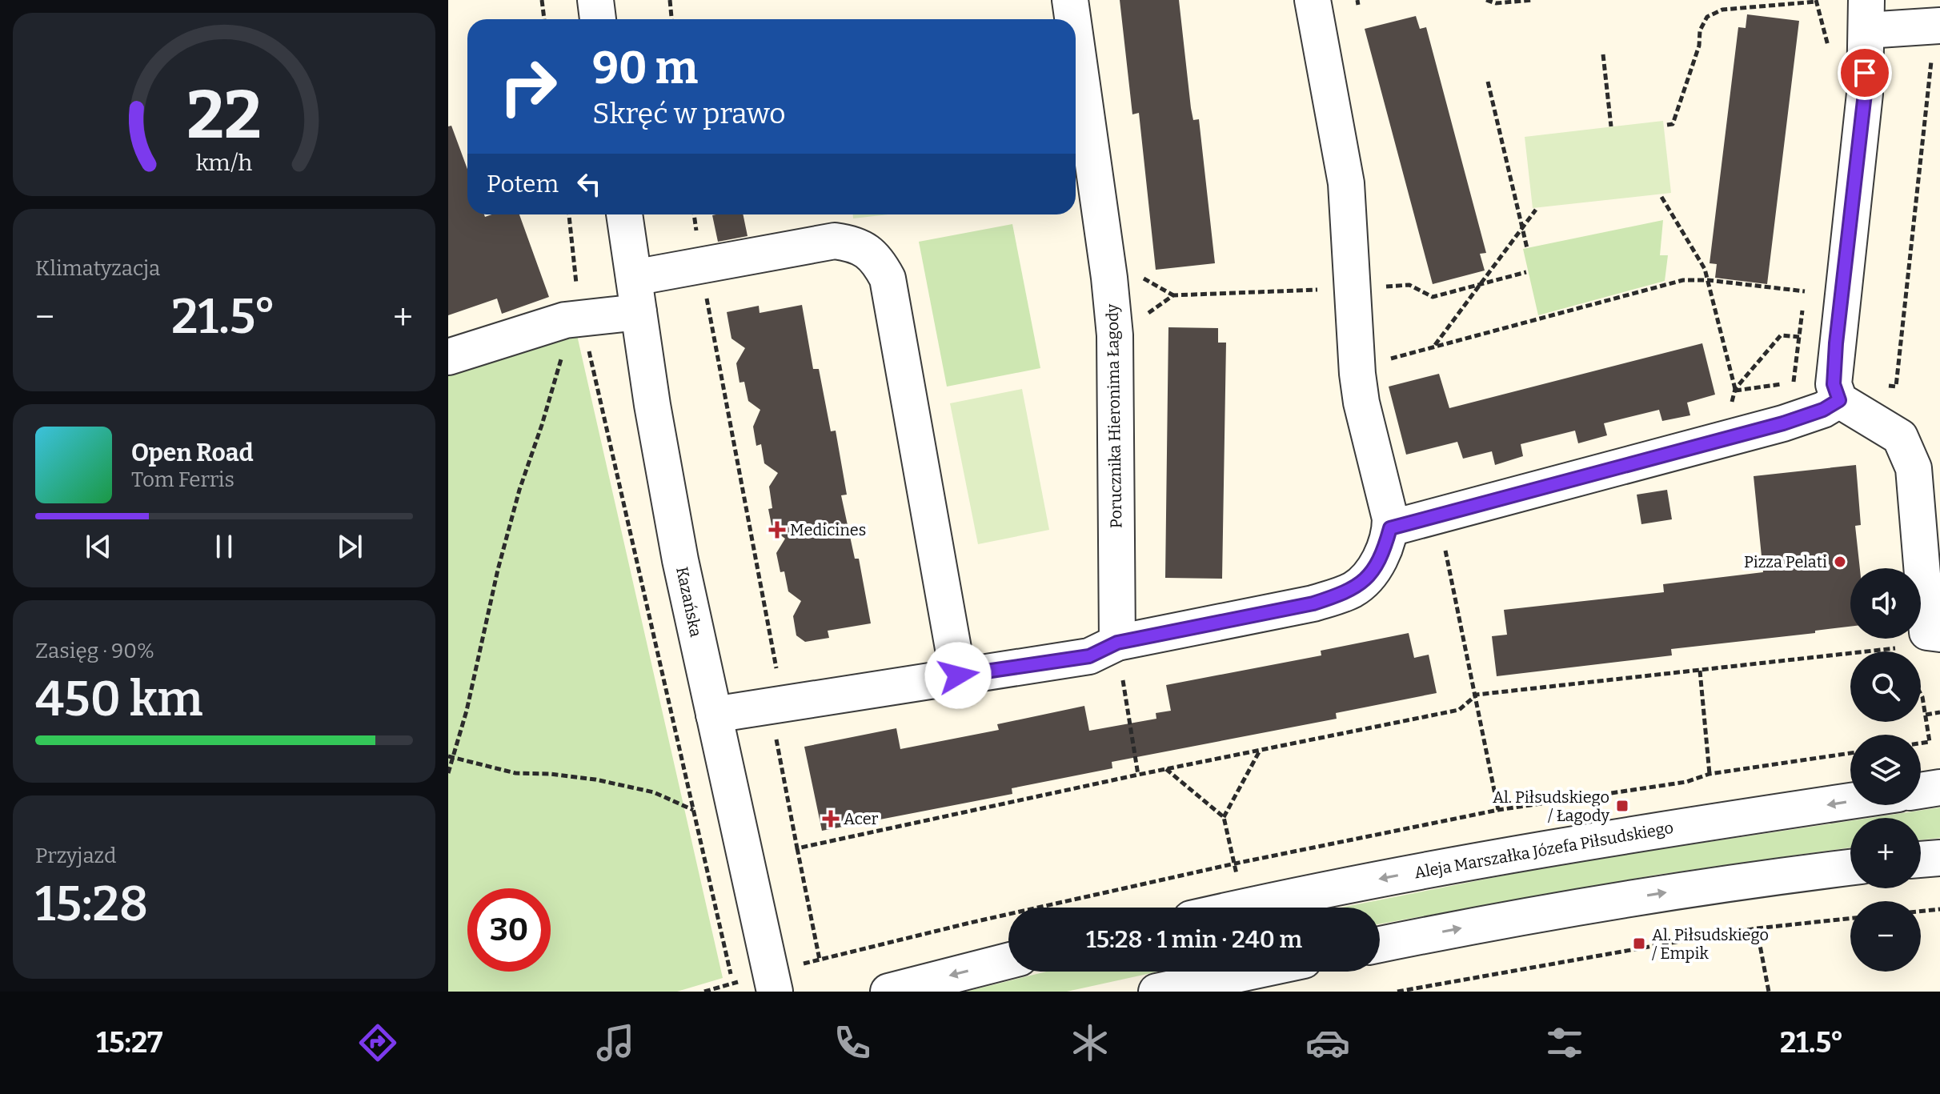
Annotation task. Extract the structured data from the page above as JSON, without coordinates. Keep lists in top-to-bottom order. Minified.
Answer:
{"streets":{"street":["Porucznika Hieronima Łagody","Kazańska","Aleja Marszałka Józefa Piłsudskiego"]},"places":{"health":["Medicines","Acer"],"other":["Pizza Pelati"],"transit":["Al. Piłsudskiego / Łagody","Al. Piłsudskiego / Empik"]},"page":{"turn":["90 m","Skręć w prawo"],"then":"Potem","tile":["Klimatyzacja",["Zasięg · 90%","450 km"],["Przyjazd","15:28"]],"heat":["−","21.5°","+"],"song":["Open Road","Tom Ferris"],"map_buttons":["+","−"],"limit":"30","trip":"15:28 · 1 min · 240 m","tabs":["15:27","21.5°"],"gauge":["22","km/h"]}}
